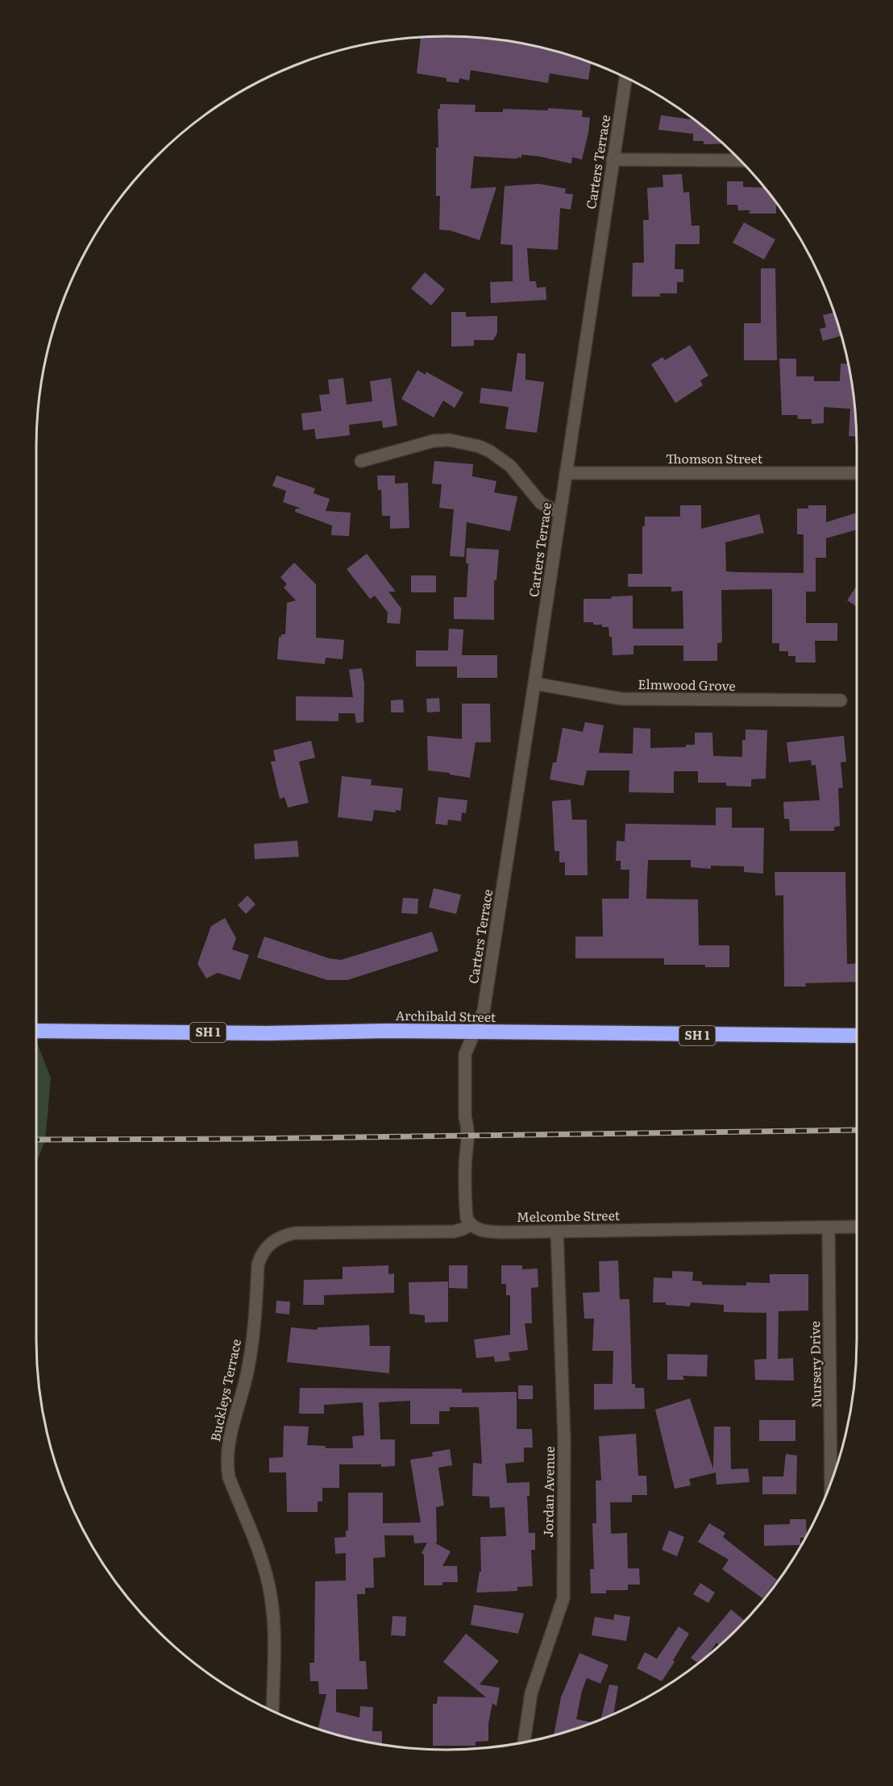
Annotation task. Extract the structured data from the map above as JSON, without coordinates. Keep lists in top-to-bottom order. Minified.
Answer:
{"streets":{"highway":["Archibald Street","SH 1"],"street":["Carters Terrace","Thomson Street","Elmwood Grove","Melcombe Street","Nursery Drive","Buckleys Terrace","Jordan Avenue"]},"crossings":[["Carters Terrace","Thomson Street"],["Carters Terrace","Elmwood Grove"],["Carters Terrace","Archibald Street"],["Melcombe Street","Nursery Drive"],["Melcombe Street","Buckleys Terrace"],["Melcombe Street","Jordan Avenue"]]}
